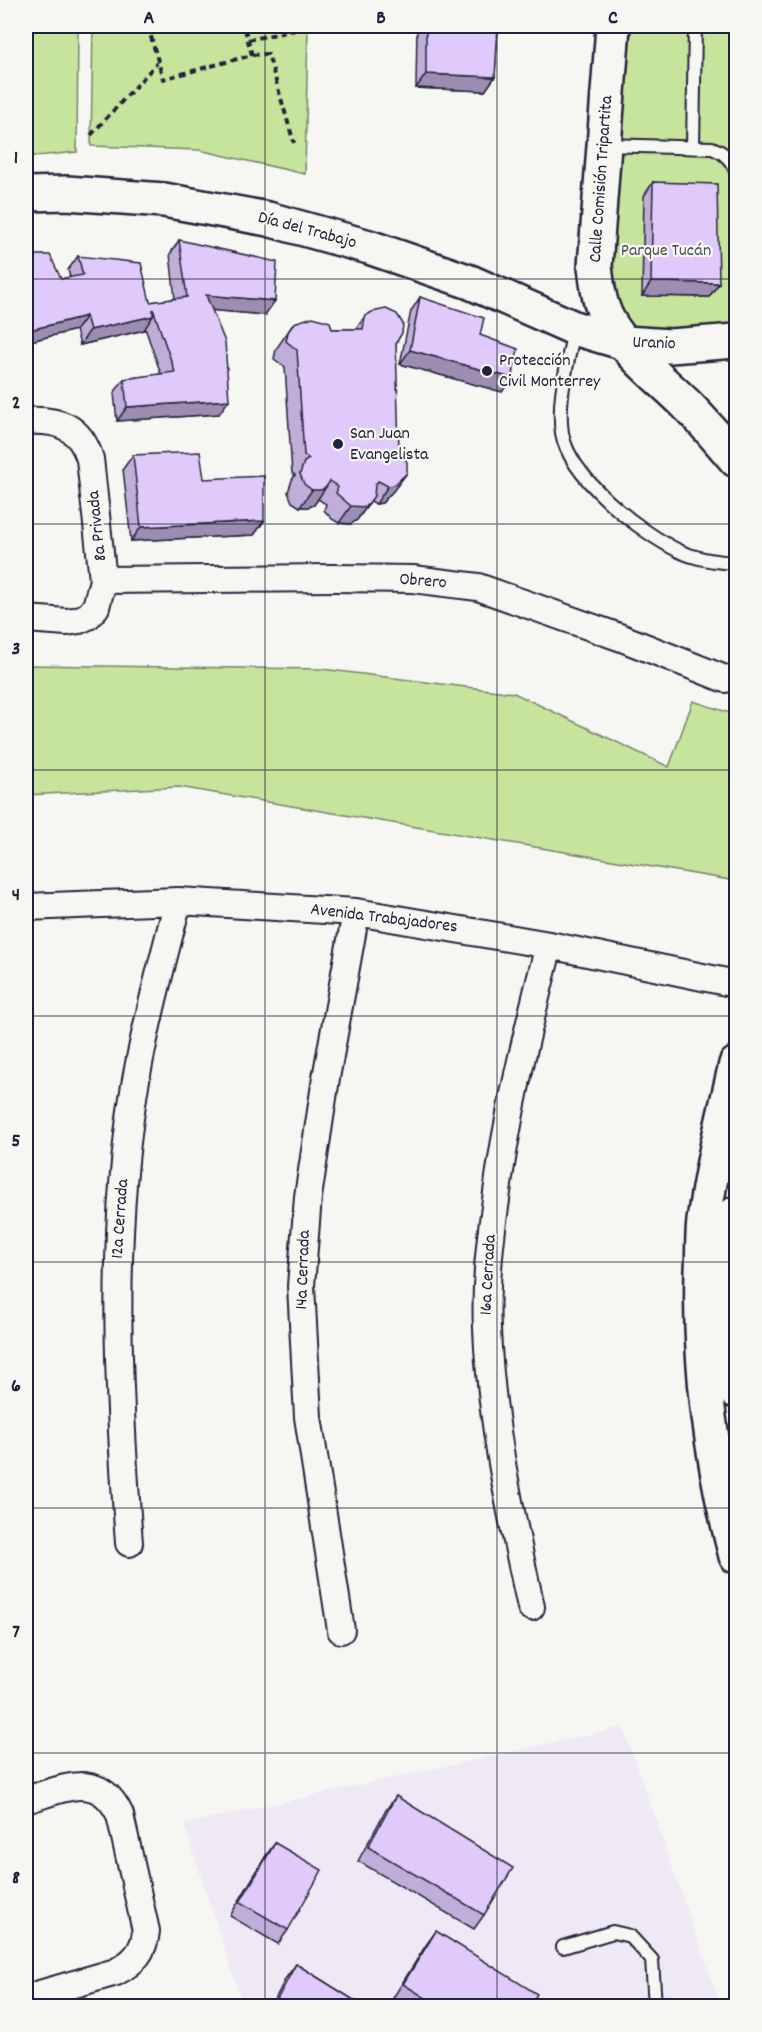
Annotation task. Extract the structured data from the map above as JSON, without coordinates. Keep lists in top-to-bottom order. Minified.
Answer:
{"streets":{"street":["Calle Comisión Tripartita","Día del Trabajo","Uranio","8a Privada","Obrero","Avenida Trabajadores","12a Cerrada","14a Cerrada","16a Cerrada"]},"crossings":[["Calle Comisión Tripartita","Uranio"],["Día del Trabajo","Uranio"],["8a Privada","Obrero"],["Avenida Trabajadores","12a Cerrada"],["Avenida Trabajadores","14a Cerrada"],["Avenida Trabajadores","16a Cerrada"]],"parks":["Parque Tucán"],"places":["Protección Civil Monterrey","San Juan Evangelista"],"grid":{"columns":["A","B","C"],"rows":["1","2","3","4","5","6","7","8"]}}
